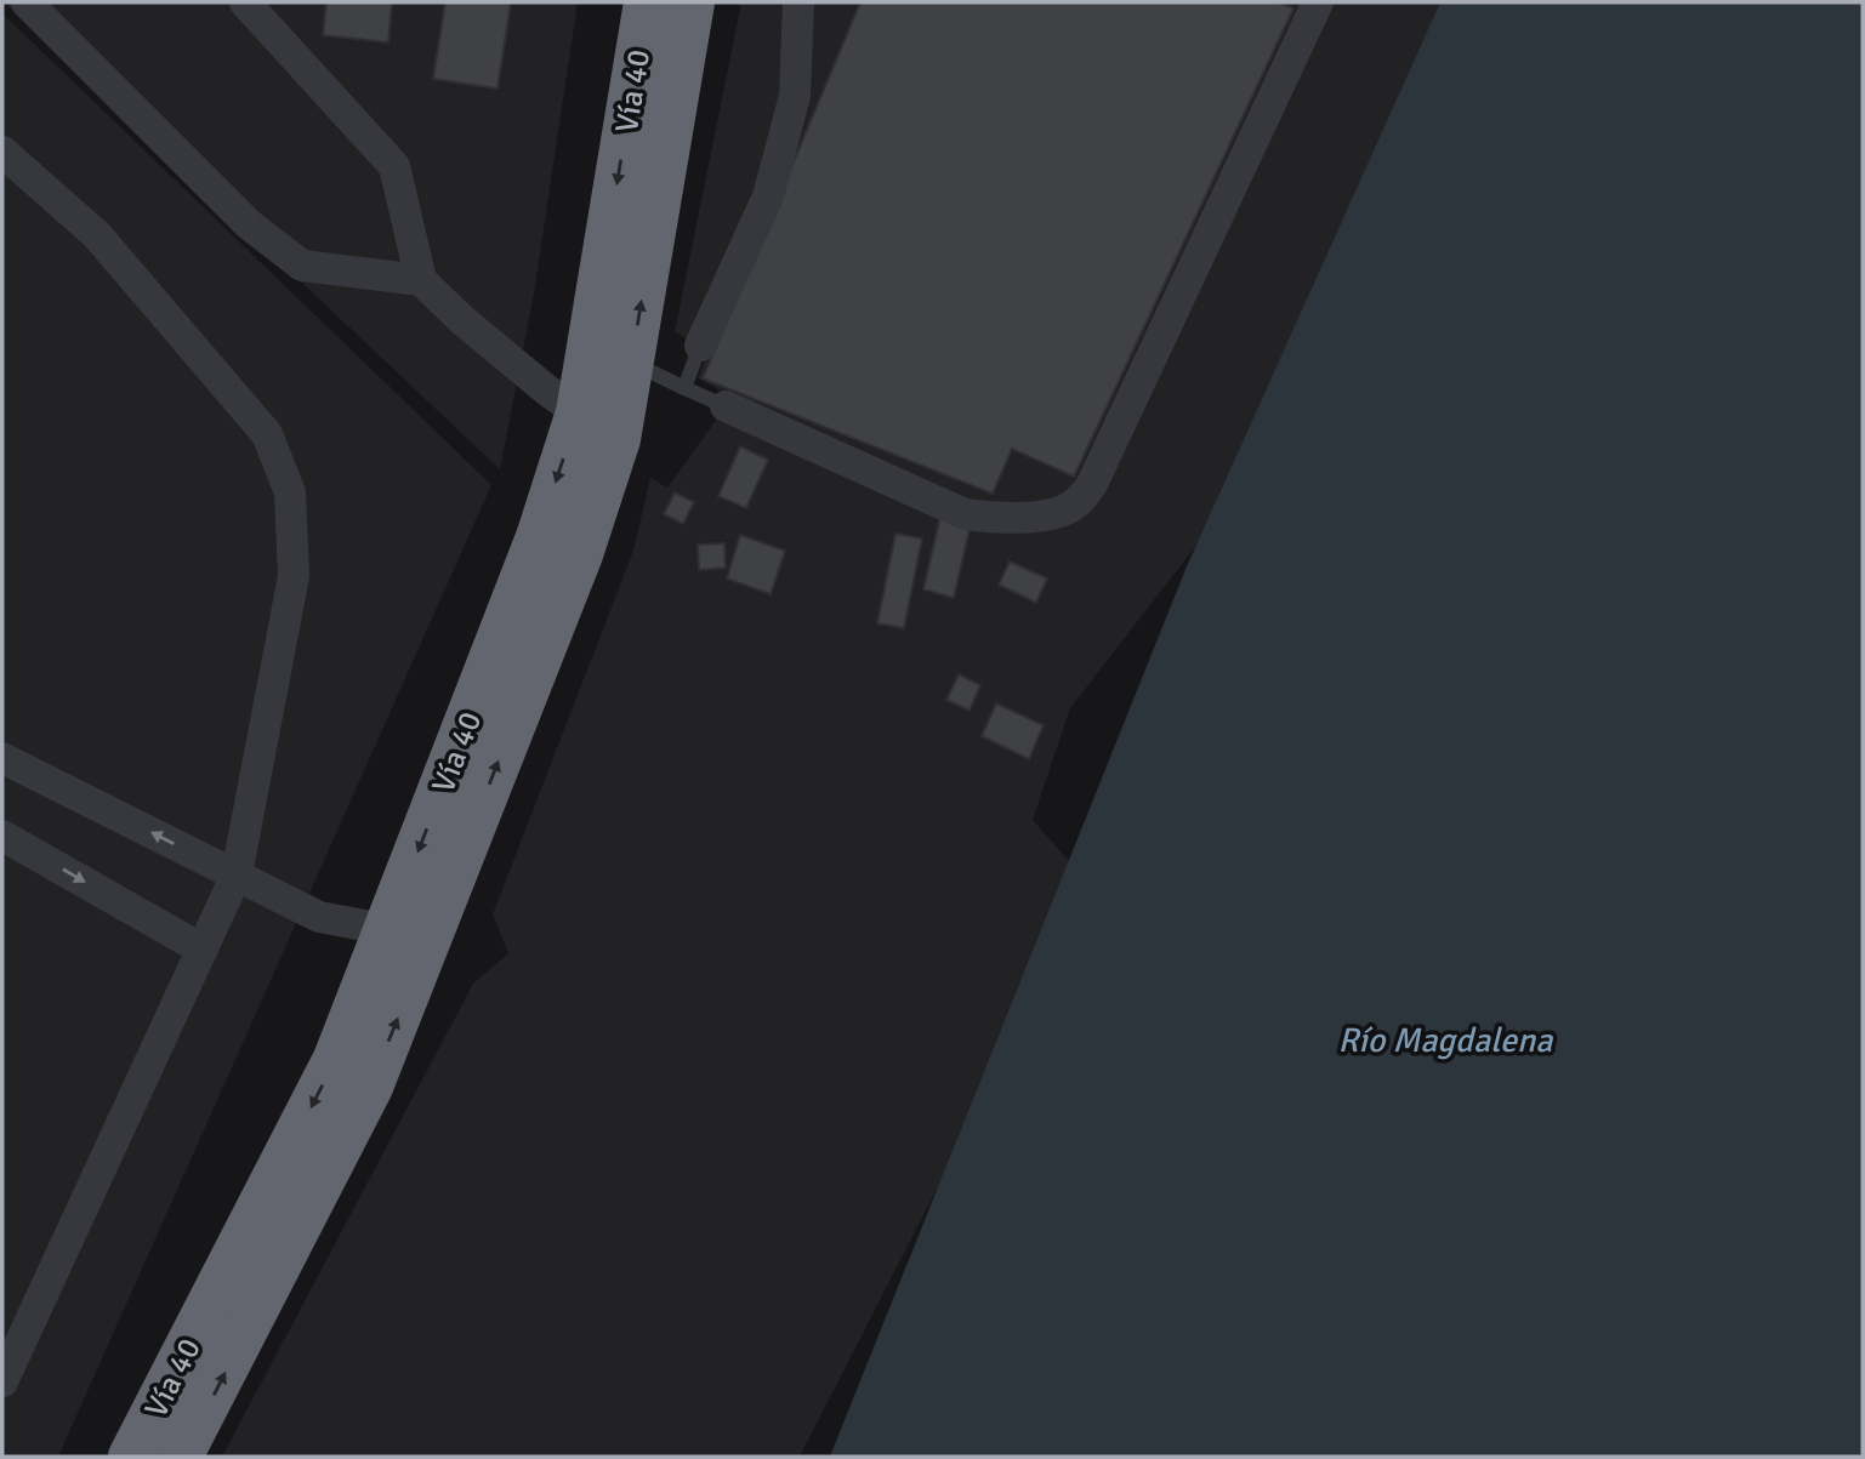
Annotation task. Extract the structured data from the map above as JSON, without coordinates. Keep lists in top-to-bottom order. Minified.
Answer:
{"streets":{"highway":["Vía 40"]},"water":["Río Magdalena"]}
